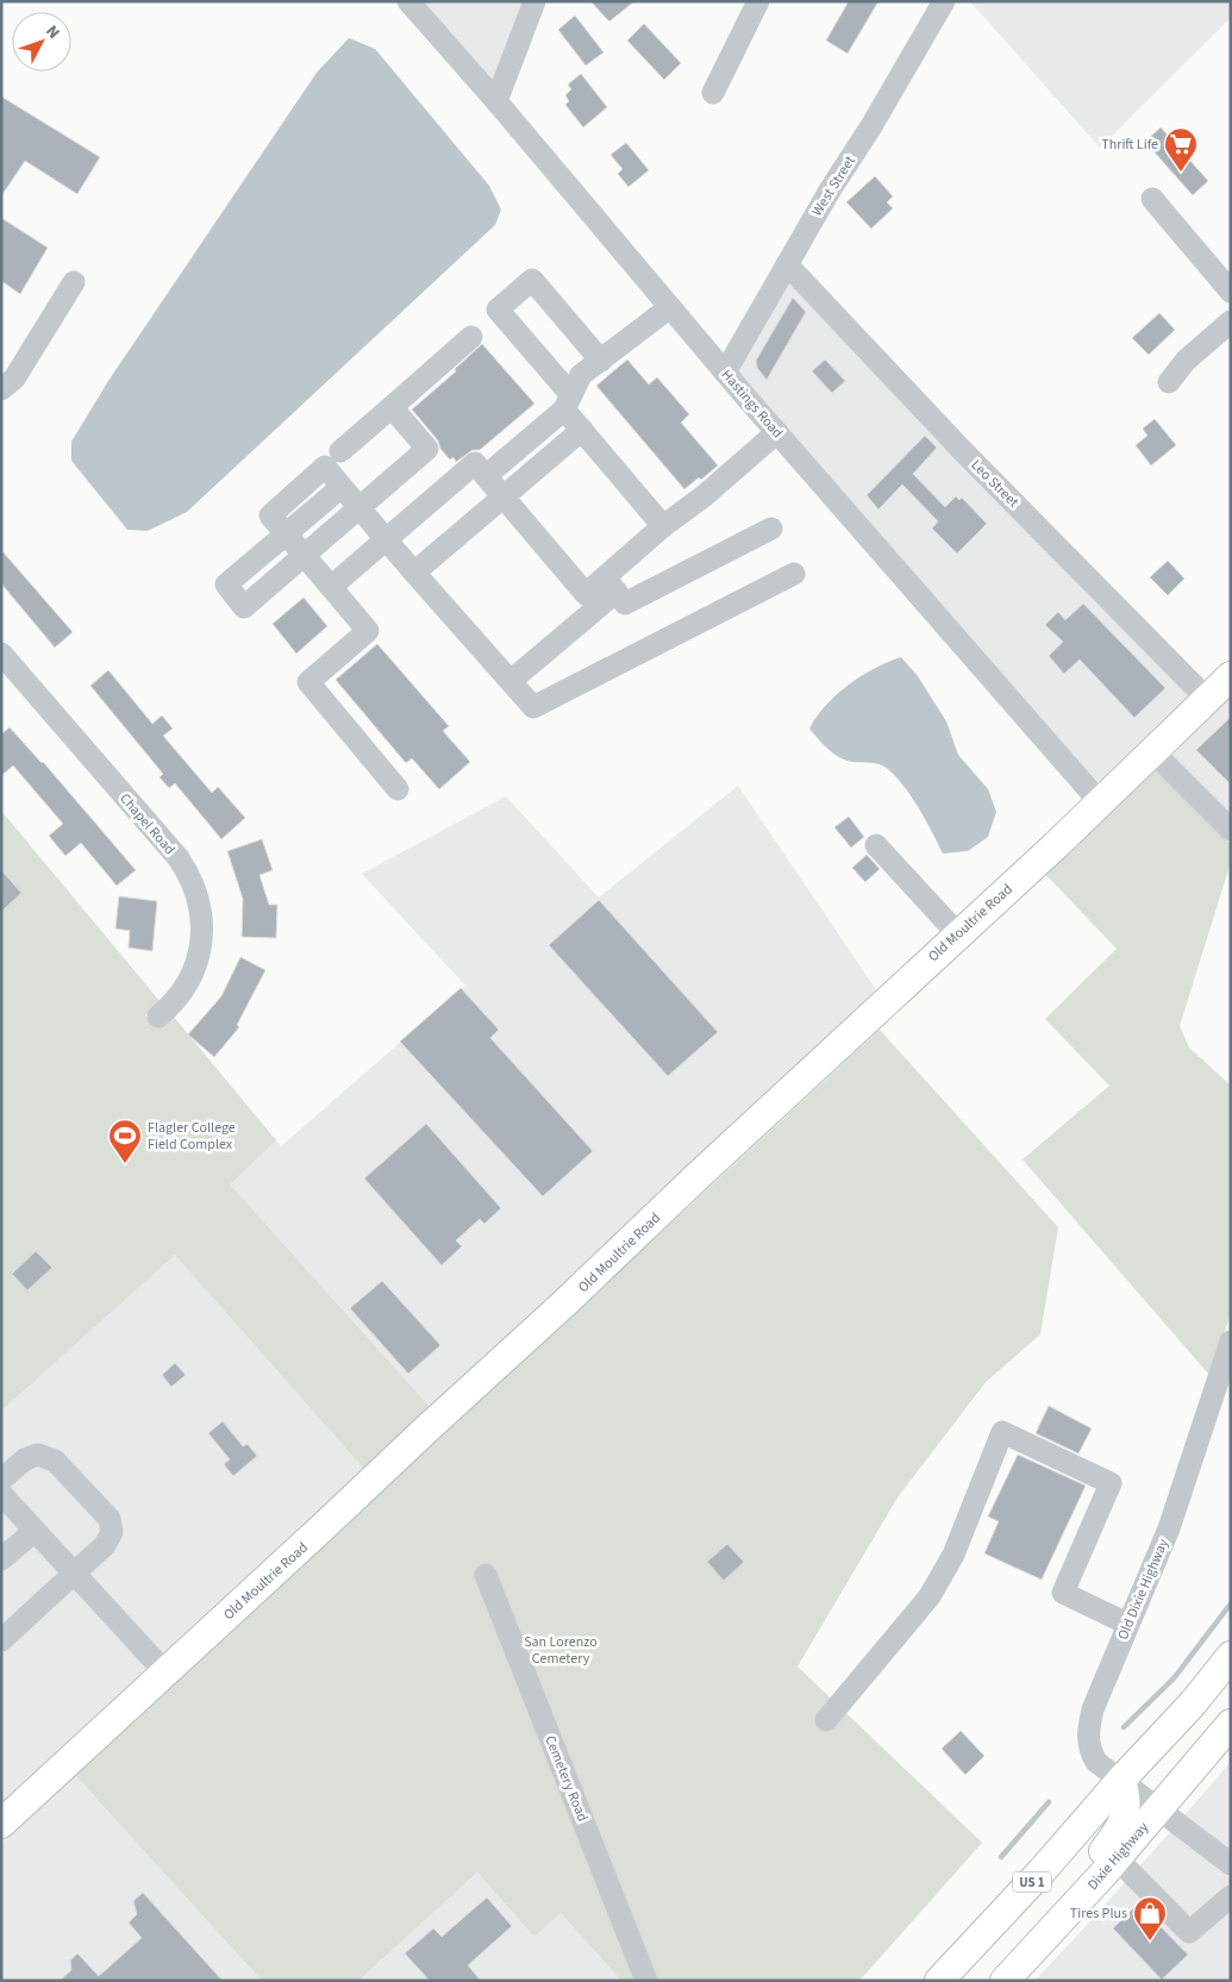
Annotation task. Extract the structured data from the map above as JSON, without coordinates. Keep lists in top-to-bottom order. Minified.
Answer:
{"streets":{"main road":["Old Moultrie Road","Dixie Highway","US 1"],"street":["West Street","Hastings Road","Leo Street","Chapel Road","Old Dixie Highway","Cemetery Road"]},"crossings":[["West Street","Hastings Road"],["West Street","Leo Street"],["Hastings Road","Old Moultrie Road"],["Leo Street","Old Moultrie Road"],["Old Dixie Highway","Dixie Highway"],["Old Dixie Highway","US 1"]],"parks":["San Lorenzo Cemetery"],"places":{"supermarket":["Thrift Life"],"sports":["Flagler College Field Complex"],"shop":["Tires Plus"]},"north":"top right"}
